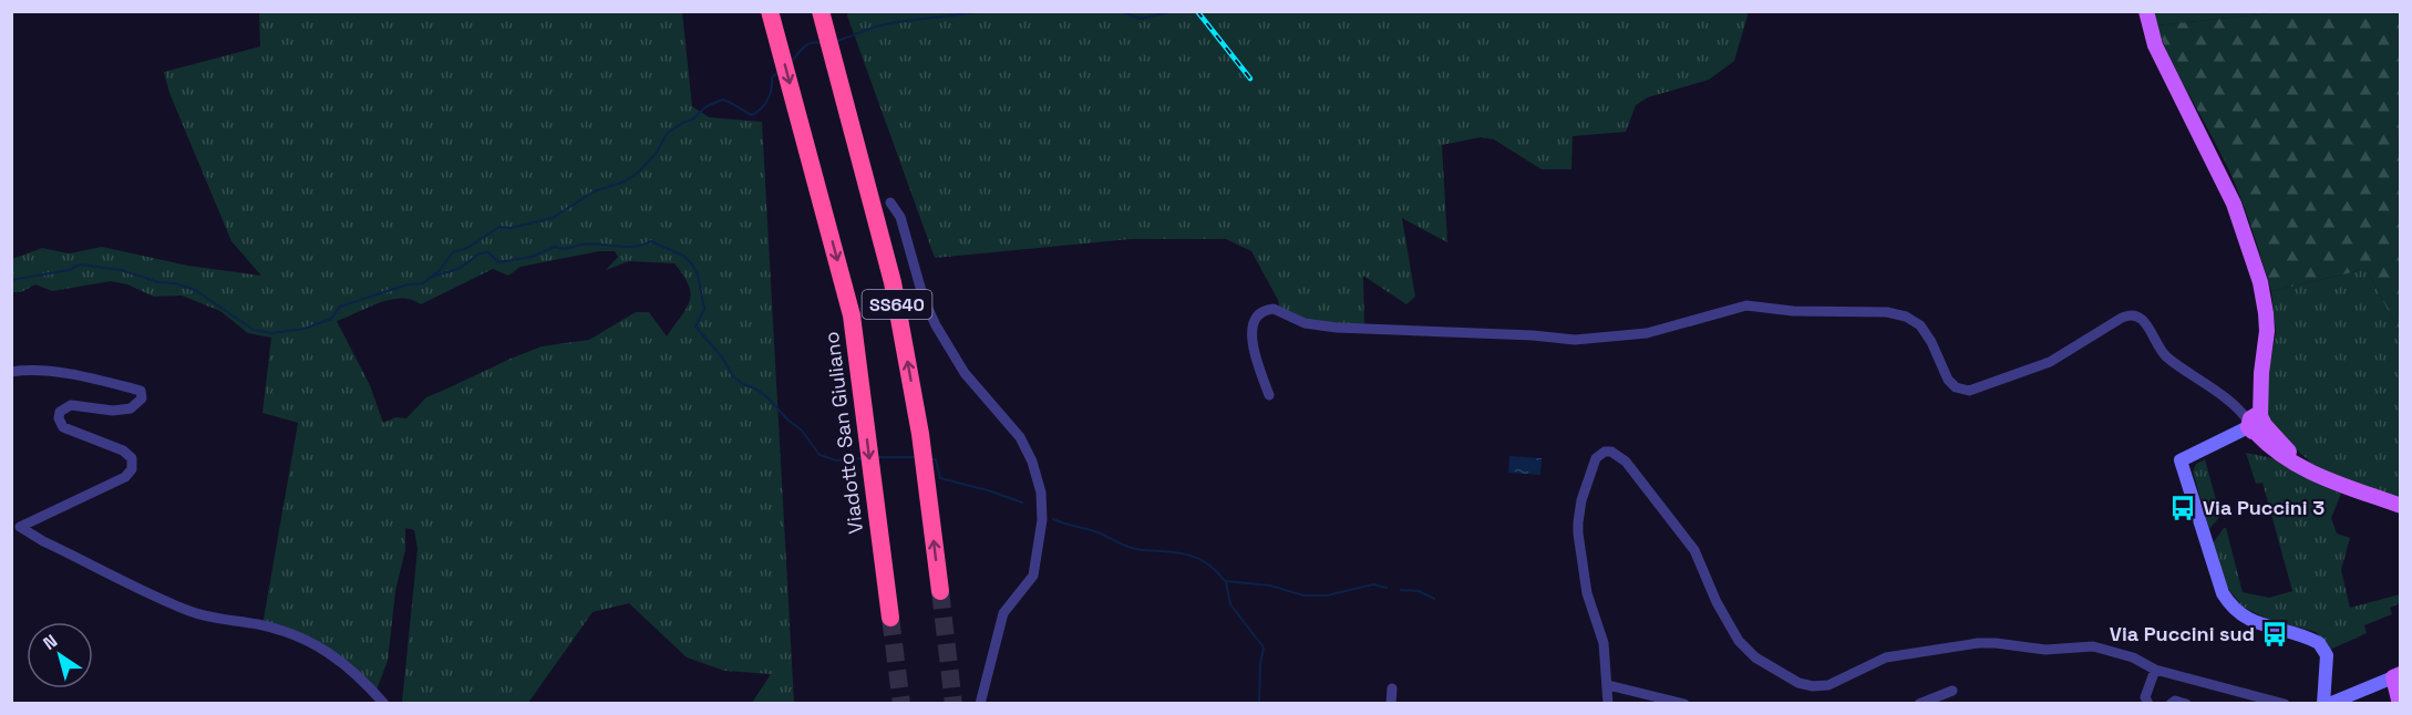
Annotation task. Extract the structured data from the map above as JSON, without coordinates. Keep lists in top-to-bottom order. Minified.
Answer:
{"streets":{"highway":["SS640","Viadotto San Giuliano"]},"places":{"bus stop":["Via Puccini 3","Via Puccini sud"]},"north":"top left"}
